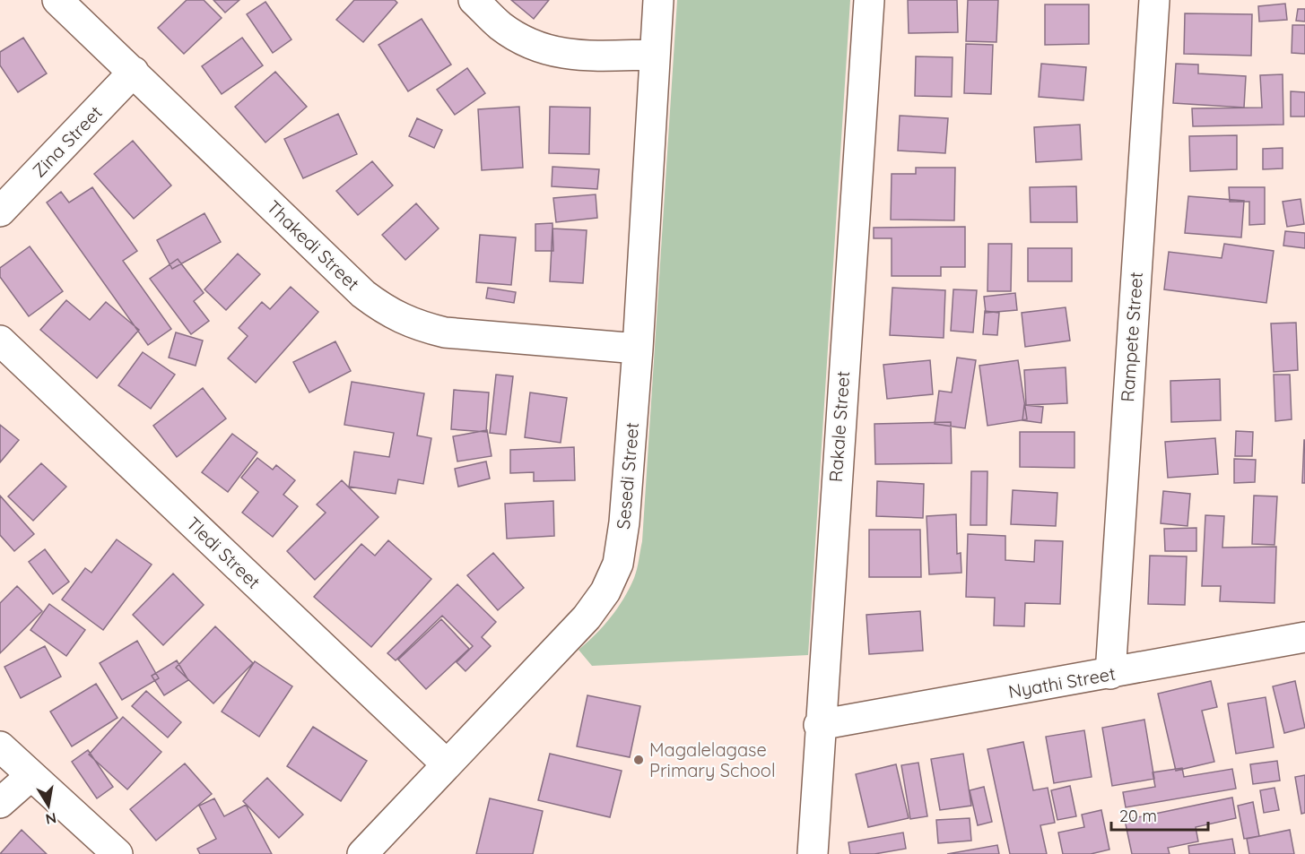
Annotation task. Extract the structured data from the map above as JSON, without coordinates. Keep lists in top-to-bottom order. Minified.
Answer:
{"streets":{"street":["Zina Street","Thakedi Street","Rampete Street","Rakale Street","Sesedi Street","Tledi Street","Nyathi Street"]},"crossings":[["Zina Street","Thakedi Street"],["Thakedi Street","Sesedi Street"],["Rampete Street","Nyathi Street"],["Rakale Street","Nyathi Street"],["Sesedi Street","Tledi Street"]],"places":["Magalelagase Primary School"],"scale_bar":"20 m","north":"bottom"}
